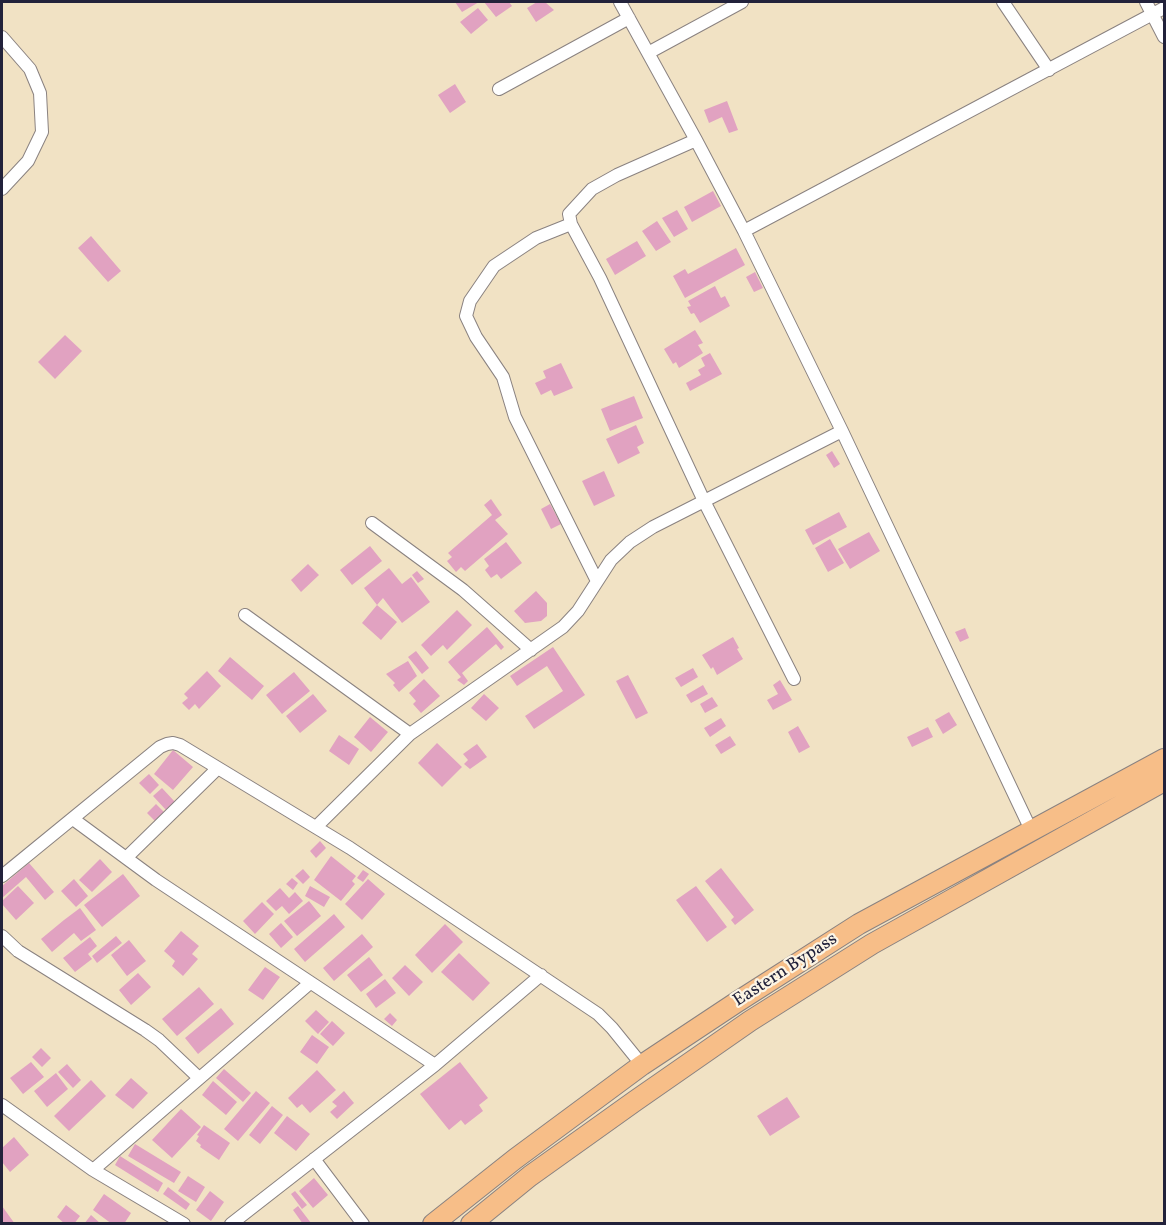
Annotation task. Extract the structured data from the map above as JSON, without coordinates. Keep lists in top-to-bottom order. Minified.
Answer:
{"streets":{"main road":["Eastern Bypass"]}}
